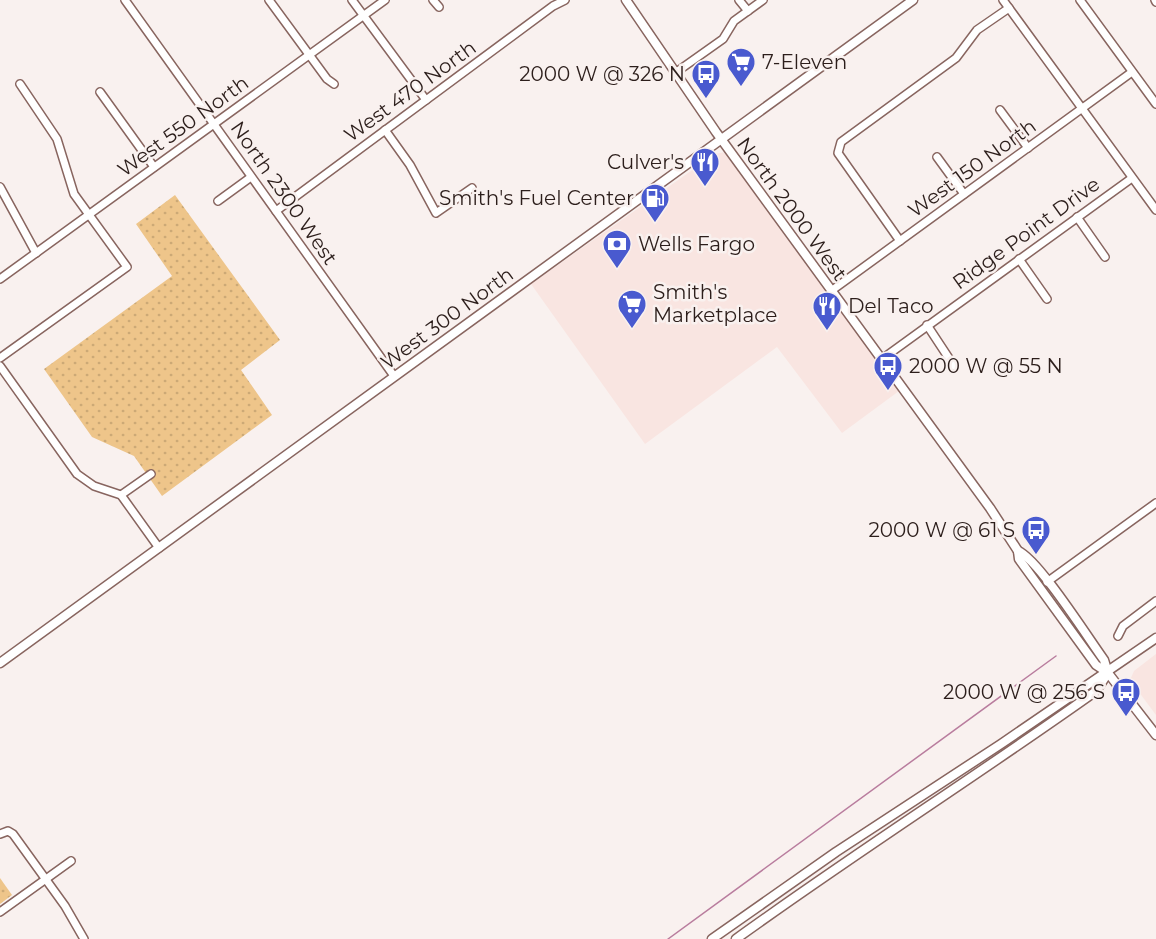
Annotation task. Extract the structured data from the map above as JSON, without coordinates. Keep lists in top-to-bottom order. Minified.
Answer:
{"streets":{"main road":["North 2000 West","West 300 North"],"street":["West 470 North","West 550 North","West 150 North","North 2300 West","Ridge Point Drive"]},"crossings":[["West 470 North","North 2300 West"],["West 550 North","North 2300 West"],["West 150 North","North 2000 West"],["North 2300 West","West 300 North"],["North 2000 West","Ridge Point Drive"],["North 2000 West","West 300 North"]],"places":{"supermarket":["7-Eleven","Smith's Marketplace"],"bus stop":["2000 W @ 326 N","2000 W @ 55 N","2000 W @ 61 S","2000 W @ 256 S"],"restaurant":["Culver's","Del Taco"],"fuel station":["Smith's Fuel Center"],"bank":["Wells Fargo"]}}
